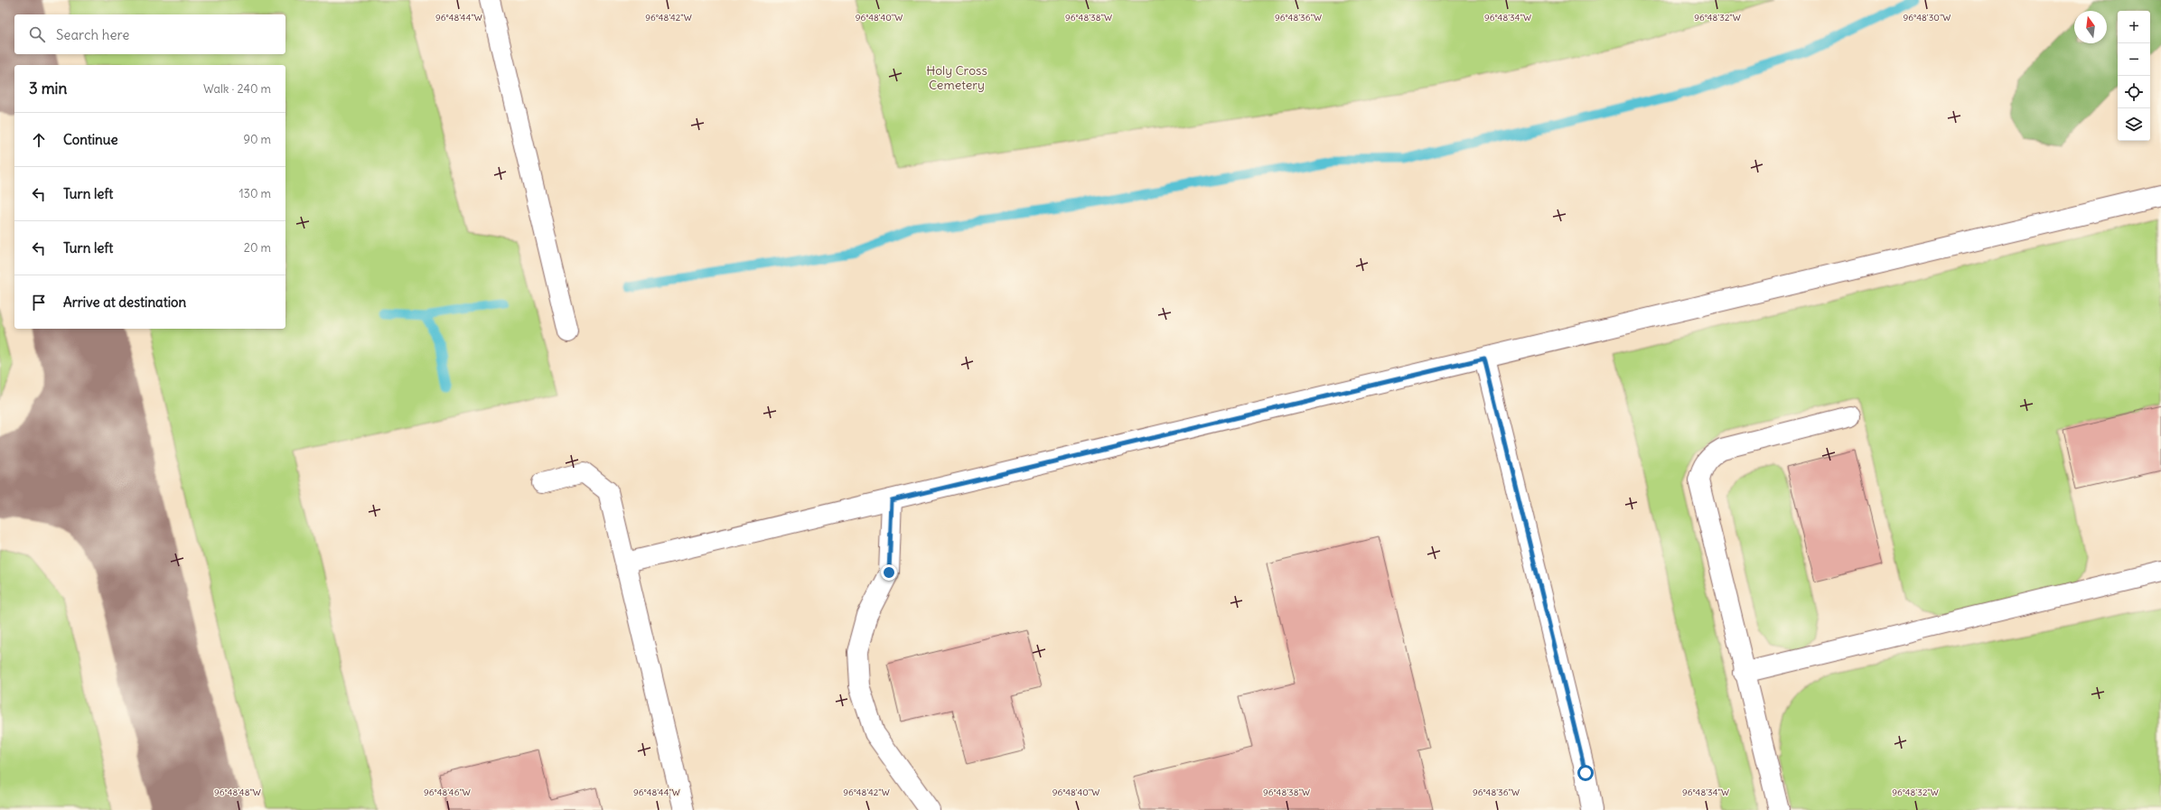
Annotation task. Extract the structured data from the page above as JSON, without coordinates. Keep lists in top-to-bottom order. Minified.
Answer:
{"parks":["Holy Cross Cemetery"],"north":"top","page":{"map_buttons":["+","−"],"search":"Search here","heading":["3 min","Walk · 240 m"],"list":[["Continue","90 m"],["Turn left","130 m"],["Turn left","20 m"],"Arrive at destination"]},"coordinates":["96°48'44\"W","96°48'38\"W","96°48'36\"W","96°48'34\"W","96°48'32\"W","96°48'42\"W","96°48'40\"W","96°48'30\"W","96°48'48\"W","96°48'46\"W"]}
